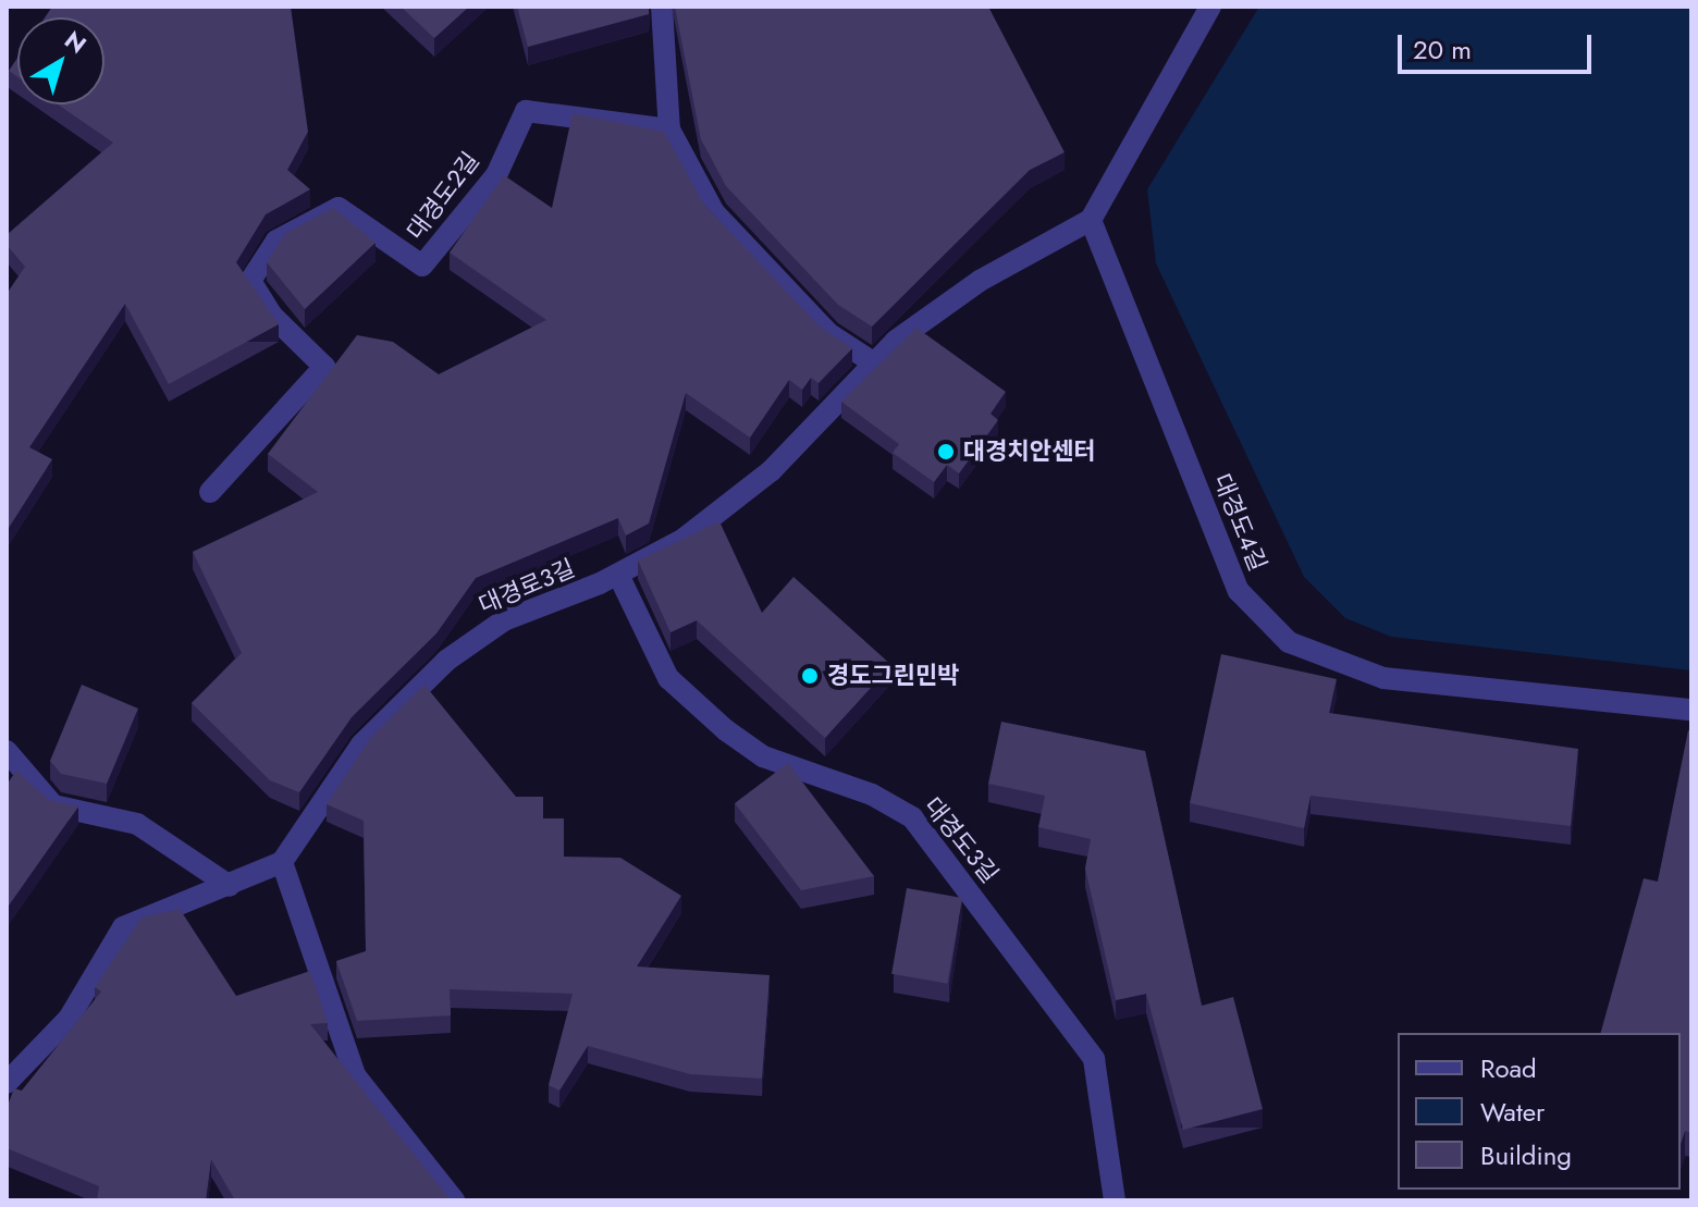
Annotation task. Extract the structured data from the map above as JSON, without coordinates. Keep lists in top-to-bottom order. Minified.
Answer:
{"streets":{"street":["대경도2길","대경도4길","대경로3길","대경도3길"]},"crossings":[["대경도4길","대경로3길"],["대경로3길","대경도3길"]],"places":["대경치안센터","경도그린민박"],"legend":["Road","Water","Building"],"scale_bar":"20 m","north":"top right"}
